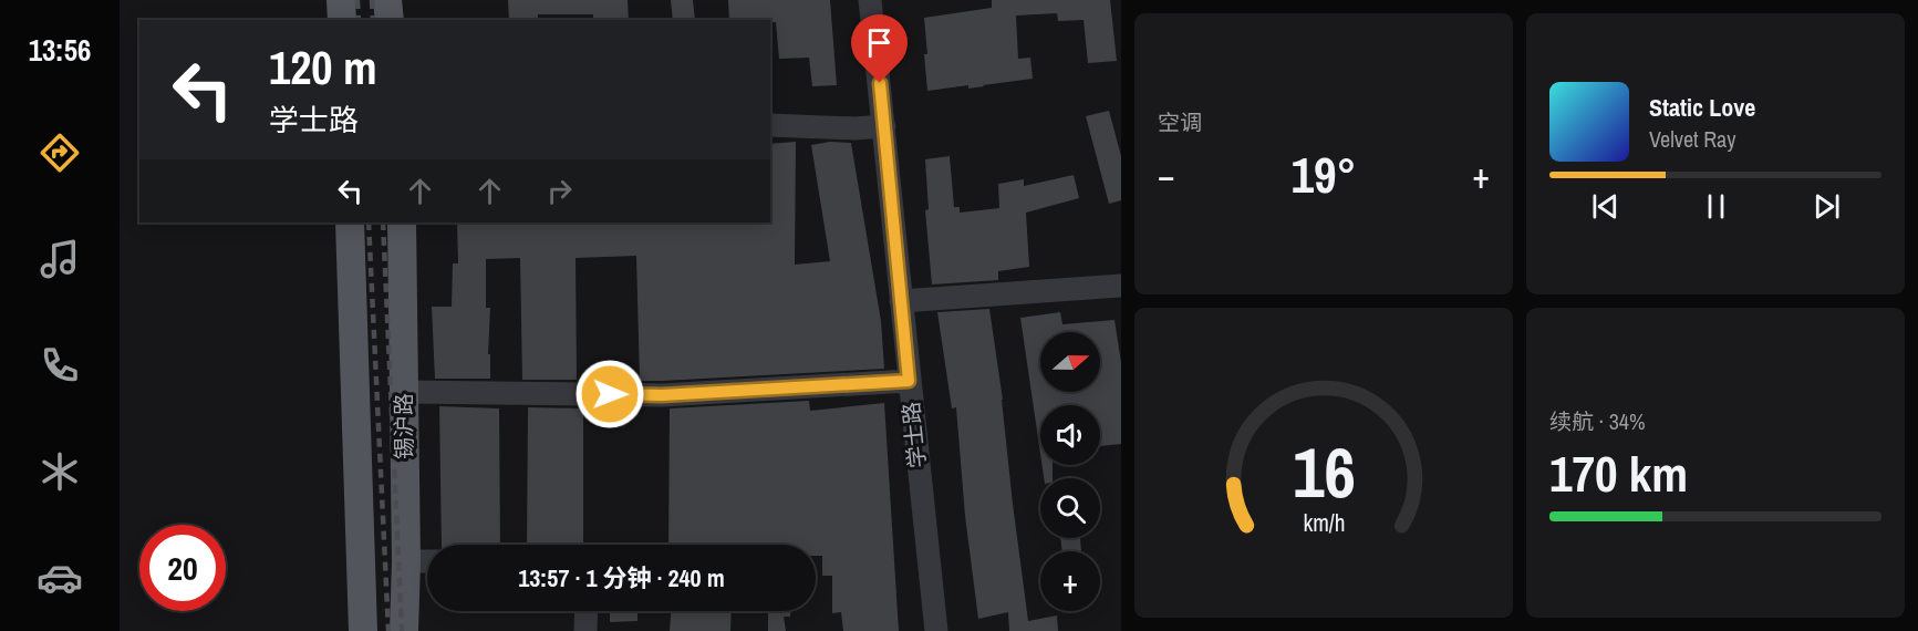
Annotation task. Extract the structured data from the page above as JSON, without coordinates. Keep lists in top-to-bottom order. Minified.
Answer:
{"streets":{"main road":["锡沪路"],"street":["学士路"]},"north":"right","page":{"tabs":"13:56","tile":["空调",["续航 · 34%","170 km"]],"turn":["120 m","学士路"],"song":["Static Love","Velvet Ray"],"heat":["−","19°","+"],"map_buttons":"+","limit":"20","trip":"13:57 · 1 分钟 · 240 m","gauge":["16","km/h"]}}
